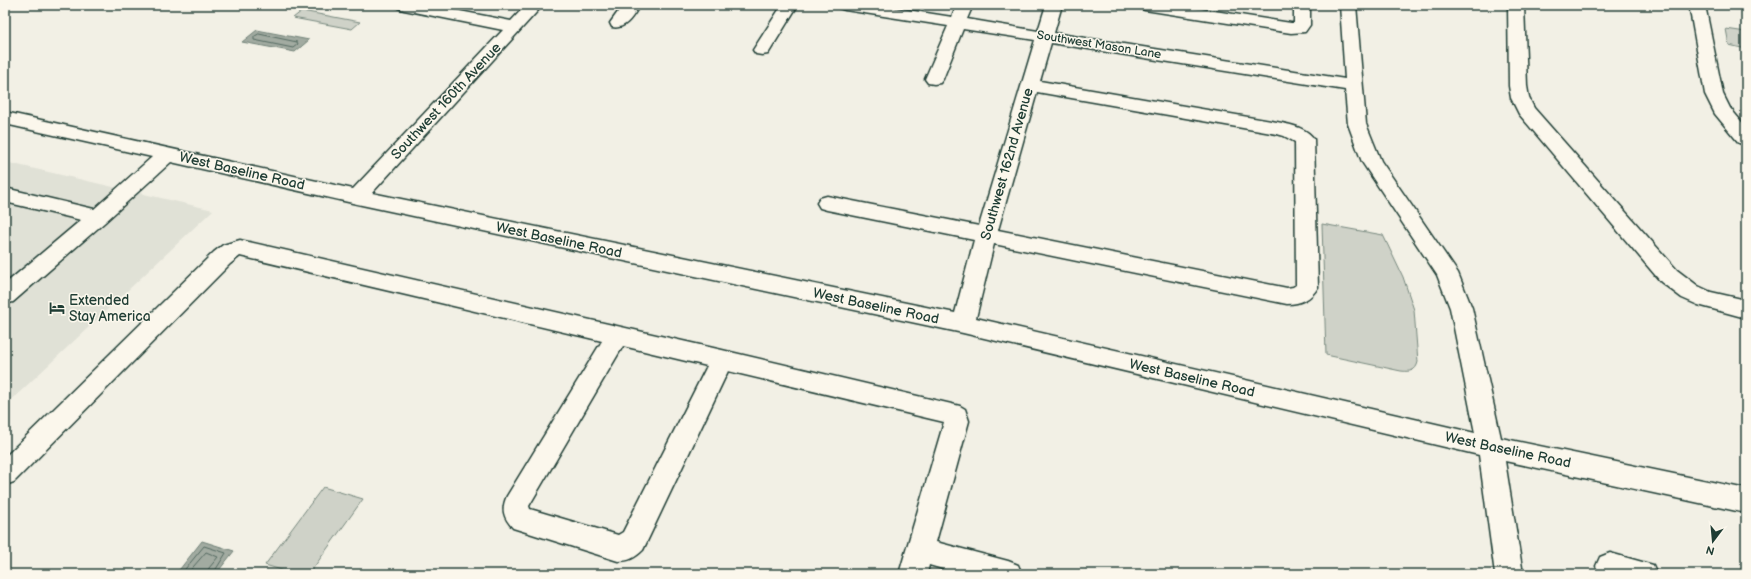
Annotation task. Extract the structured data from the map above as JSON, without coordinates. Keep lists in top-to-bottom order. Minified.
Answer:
{"streets":{"street":["Southwest Mason Lane","Southwest 160th Avenue","Southwest 162nd Avenue","West Baseline Road"]},"crossings":[["Southwest Mason Lane","Southwest 162nd Avenue"],["Southwest 160th Avenue","West Baseline Road"],["Southwest 162nd Avenue","West Baseline Road"]],"places":{"hotel":["Extended Stay America"]},"north":"bottom"}
